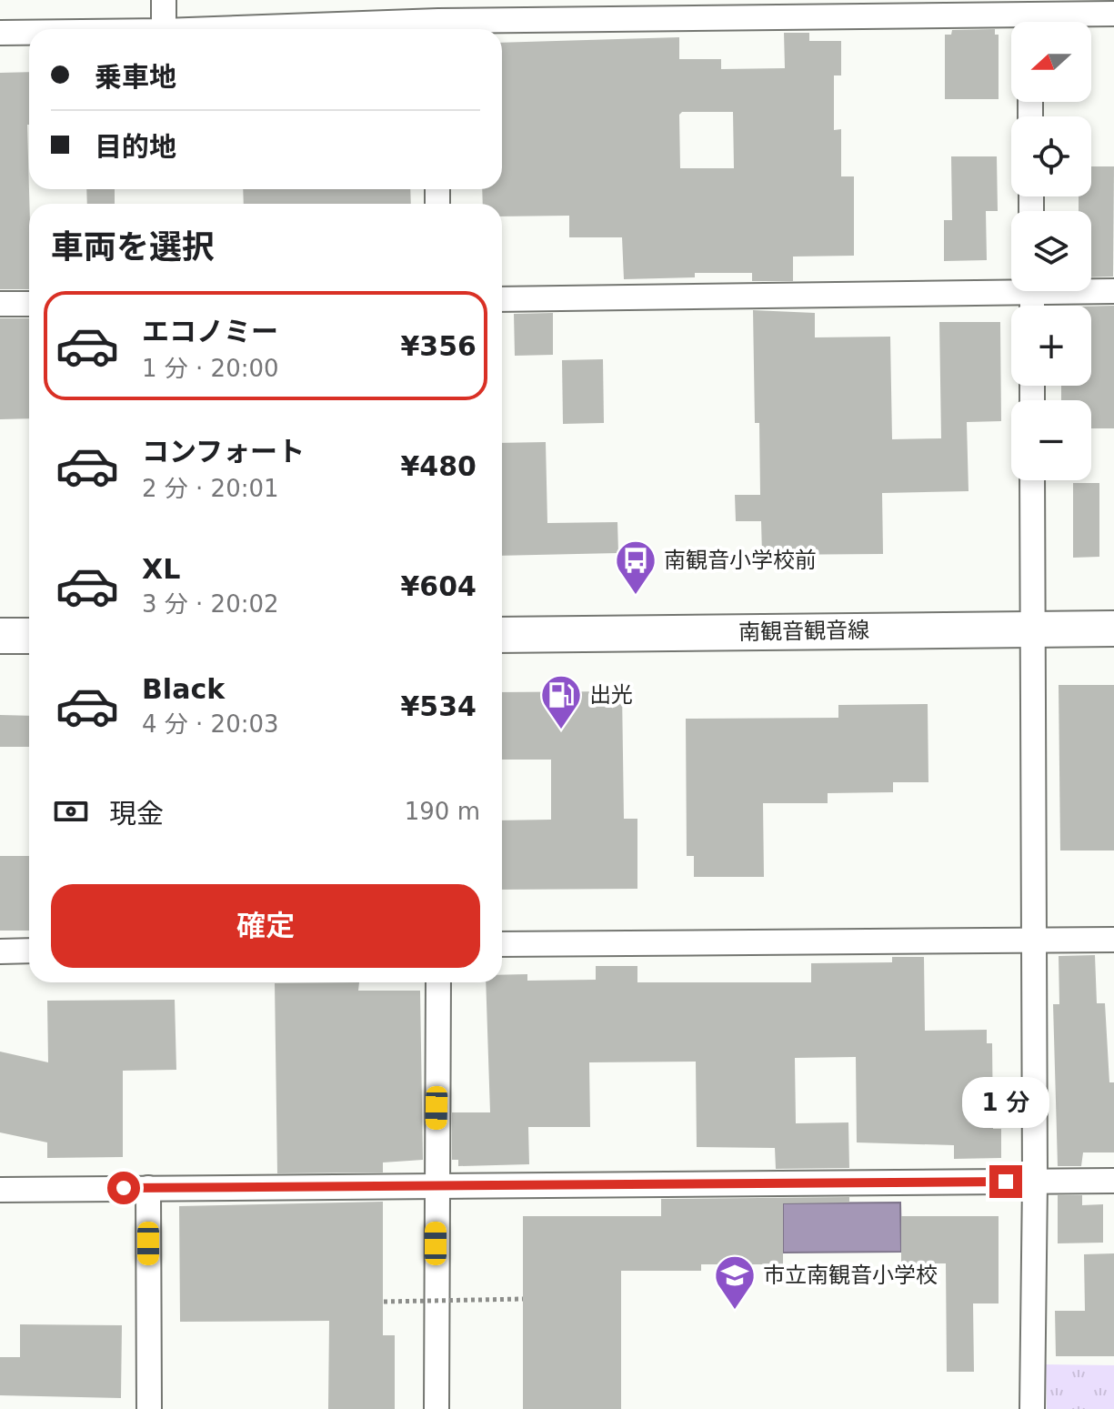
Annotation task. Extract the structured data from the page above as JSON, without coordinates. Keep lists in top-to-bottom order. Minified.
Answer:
{"streets":{"main road":["南観音観音線"]},"places":{"bus stop":["南観音小学校前"],"fuel station":["出光"],"school or university":["市立南観音小学校"]},"north":"left","page":{"map_buttons":["+","−"],"banner":["乗車地","目的地"],"heading":"車両を選択","list":[{"name":"エコノミー","note":"1 分 · 20:00","value":"¥356"},{"name":"コンフォート","note":"2 分 · 20:01","value":"¥480"},{"name":"XL","note":"3 分 · 20:02","value":"¥604"},{"name":"Black","note":"4 分 · 20:03","value":"¥534"}],"pay":["現金","190 m"],"buttons":"確定","bubble":"1 分"}}
